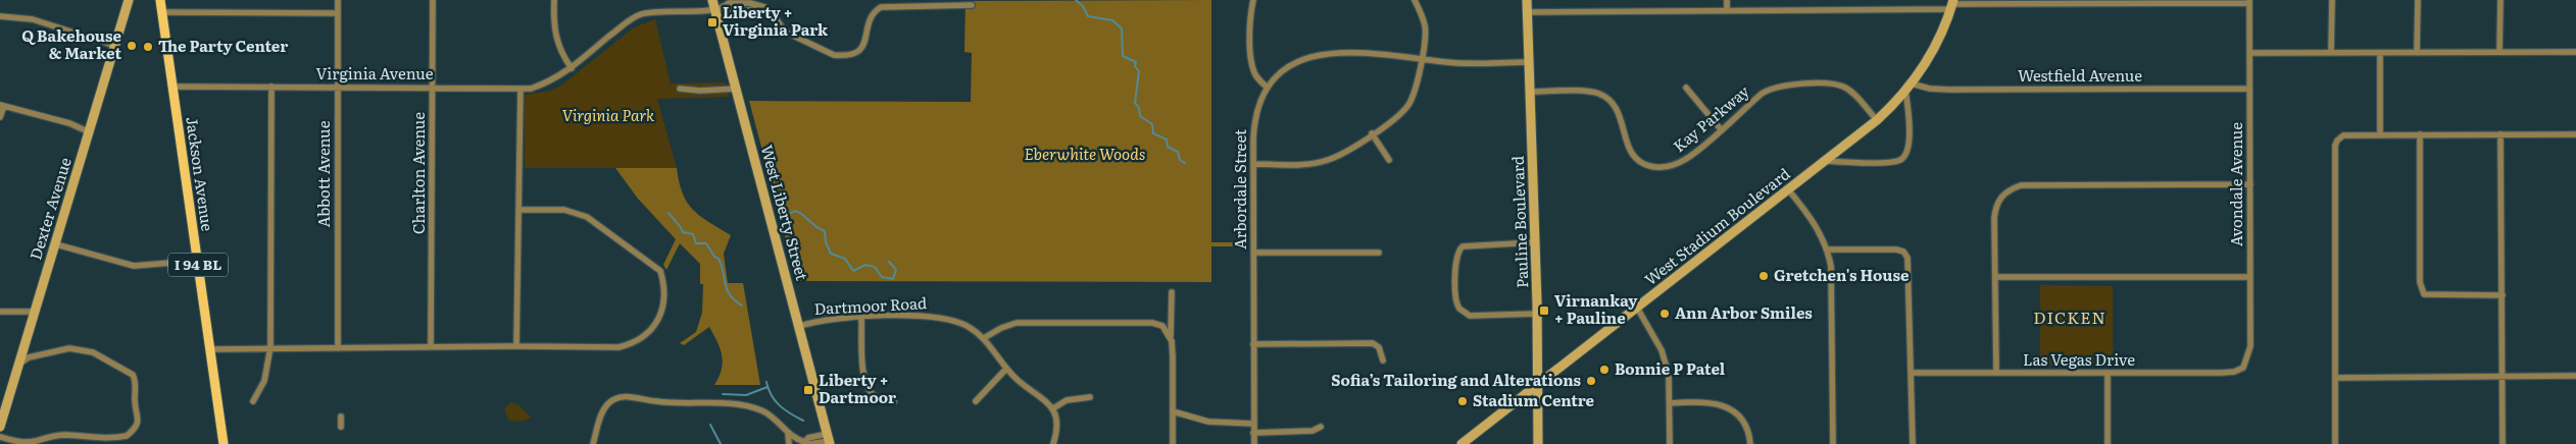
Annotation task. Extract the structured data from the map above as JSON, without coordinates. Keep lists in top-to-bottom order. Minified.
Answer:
{"streets":{"main road":["Jackson Avenue","Dexter Avenue","West Liberty Street","Pauline Boulevard","West Stadium Boulevard","I 94 BL"],"street":["Virginia Avenue","Westfield Avenue","Kay Parkway","Charlton Avenue","Abbott Avenue","Avondale Avenue","Arbordale Street","Dartmoor Road","Las Vegas Drive"]},"crossings":[["Virginia Avenue","Charlton Avenue"],["Virginia Avenue","Jackson Avenue"],["Virginia Avenue","Abbott Avenue"],["Virginia Avenue","West Liberty Street"],["Westfield Avenue","Avondale Avenue"],["Westfield Avenue","West Stadium Boulevard"],["Kay Parkway","Pauline Boulevard"],["Kay Parkway","West Stadium Boulevard"],["Avondale Avenue","Las Vegas Drive"],["Arbordale Street","Pauline Boulevard"],["West Liberty Street","Dartmoor Road"],["Pauline Boulevard","West Stadium Boulevard"]],"districts":["DICKEN"],"parks":["Virginia Park","Eberwhite Woods"],"places":{"transit":["Liberty + Virginia Park","Virnankay + Pauline","Liberty + Dartmoor"],"other":["Q Bakehouse & Market","The Party Center","Gretchen's House","Ann Arbor Smiles","Bonnie P Patel","Sofia’s Tailoring and Alterations","Stadium Centre"]}}
